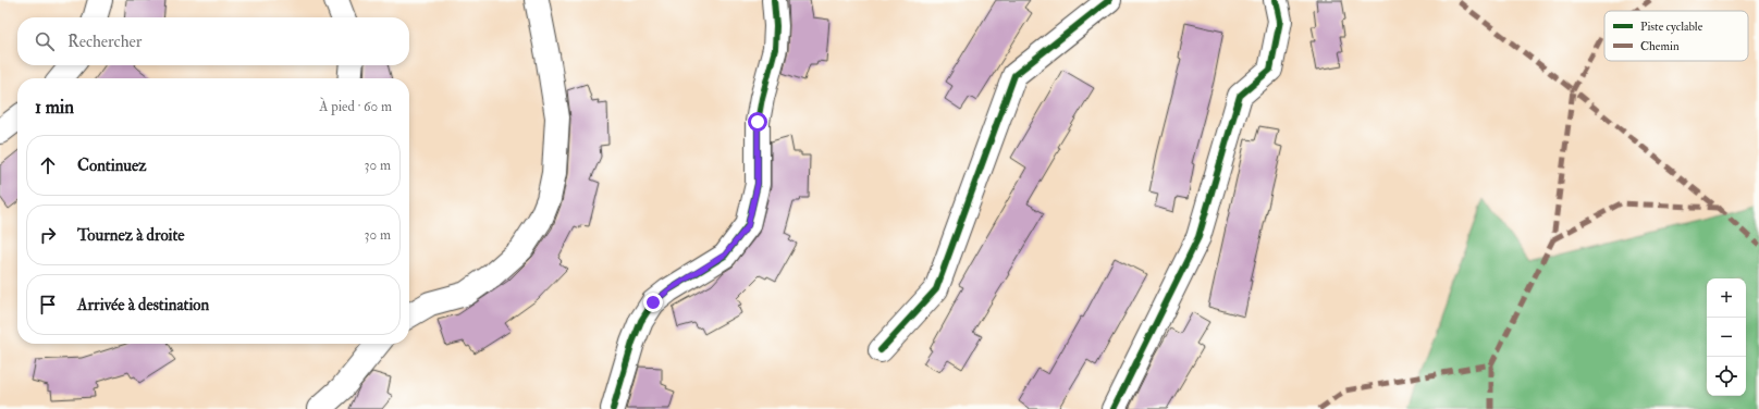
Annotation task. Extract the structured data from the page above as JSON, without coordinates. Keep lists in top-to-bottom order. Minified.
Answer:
{"legend":["Piste cyclable","Chemin"],"page":{"search":"Rechercher","heading":["1 min","À pied · 60 m"],"list":[["Continuez","30 m"],["Tournez à droite","30 m"],"Arrivée à destination"],"map_buttons":["+","−"]}}
